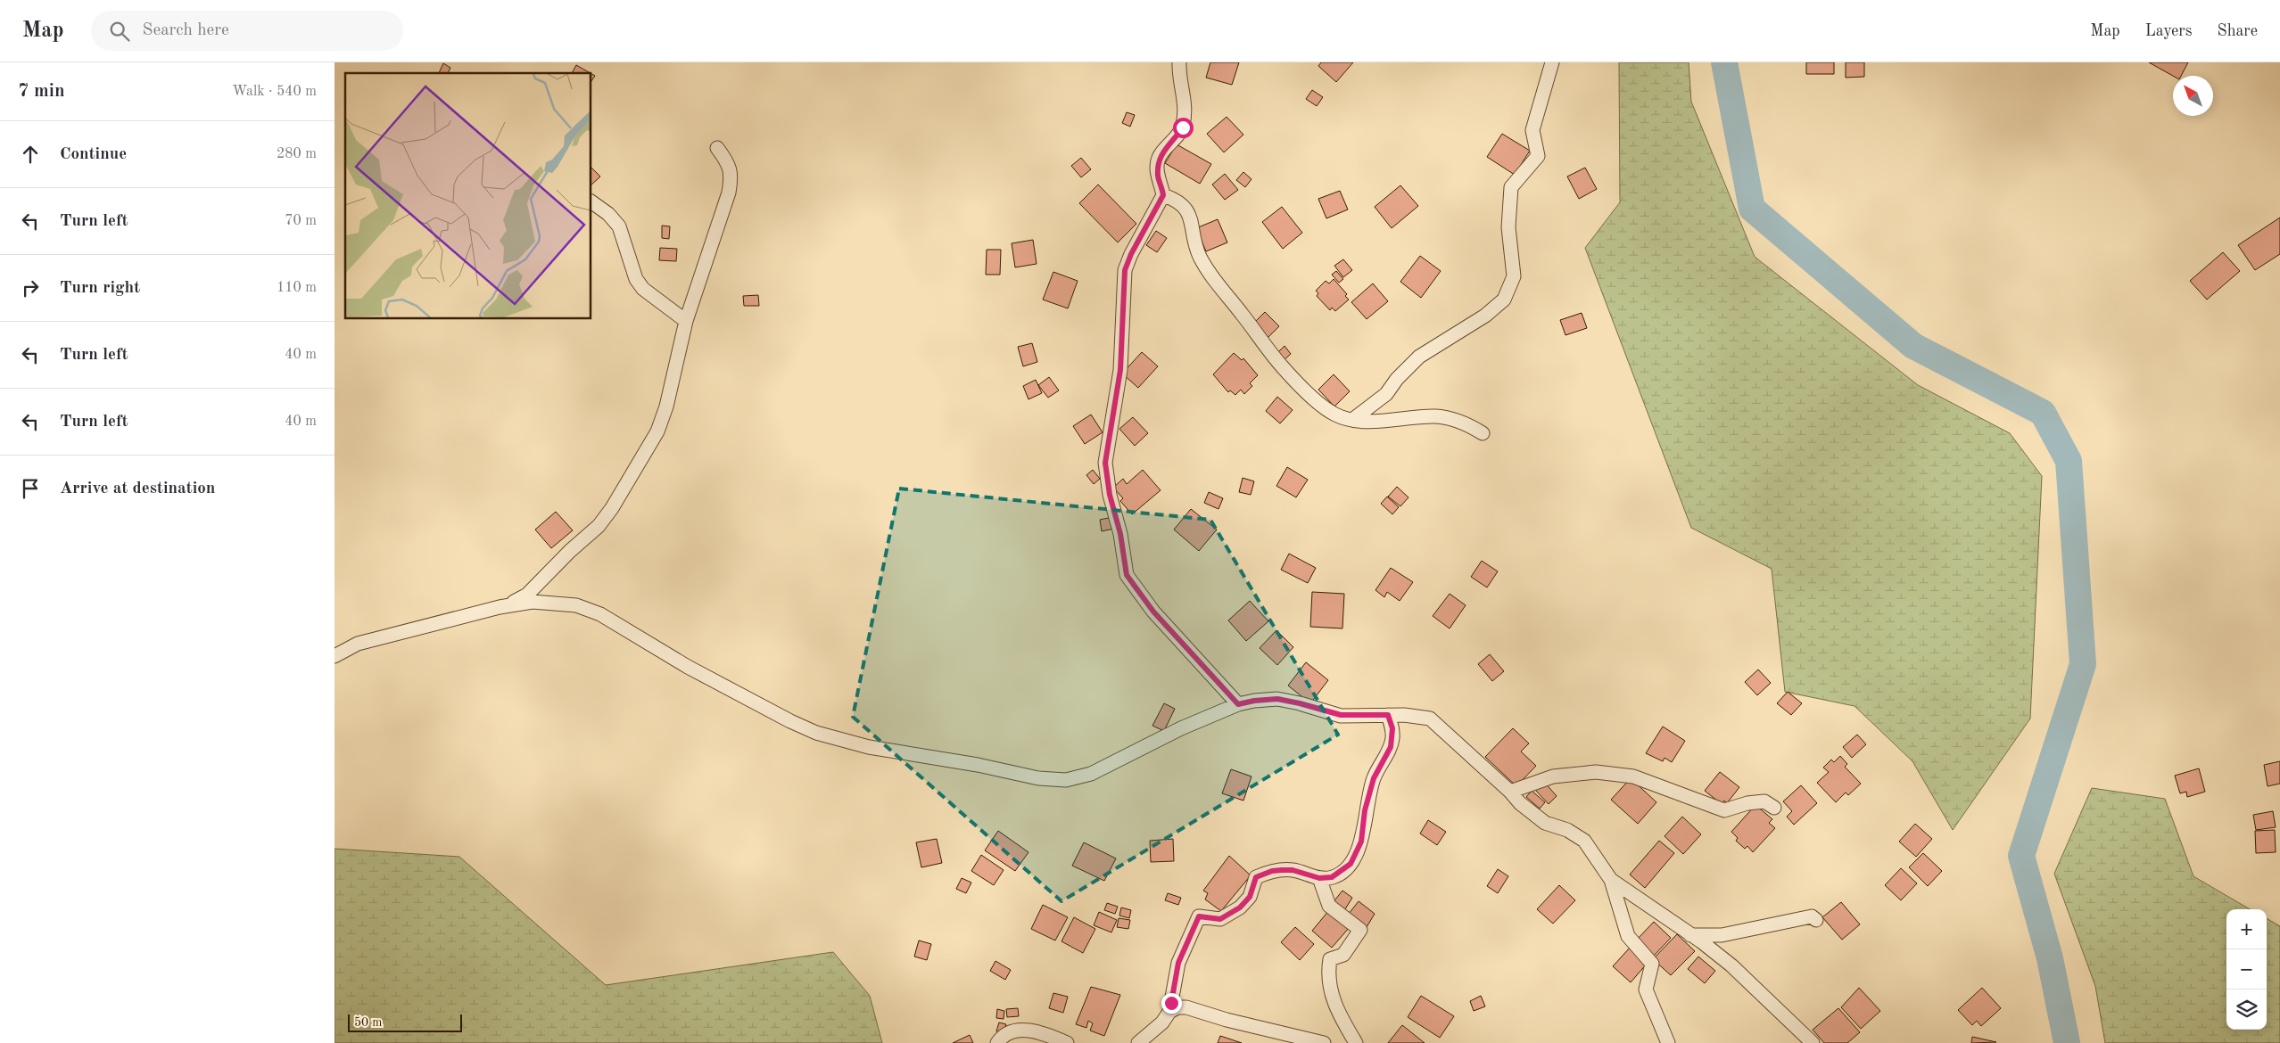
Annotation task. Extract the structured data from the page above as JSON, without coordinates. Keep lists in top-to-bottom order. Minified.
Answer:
{"scale_bar":"50 m","north":"top left","page":{"header":"Map","search":"Search here","nav":["Map","Layers","Share"],"heading":["7 min","Walk · 540 m"],"list":[["Continue","280 m"],["Turn left","70 m"],["Turn right","110 m"],["Turn left","40 m"],["Turn left","40 m"],"Arrive at destination"],"map_buttons":["+","−"],"scale":"50 m"}}
